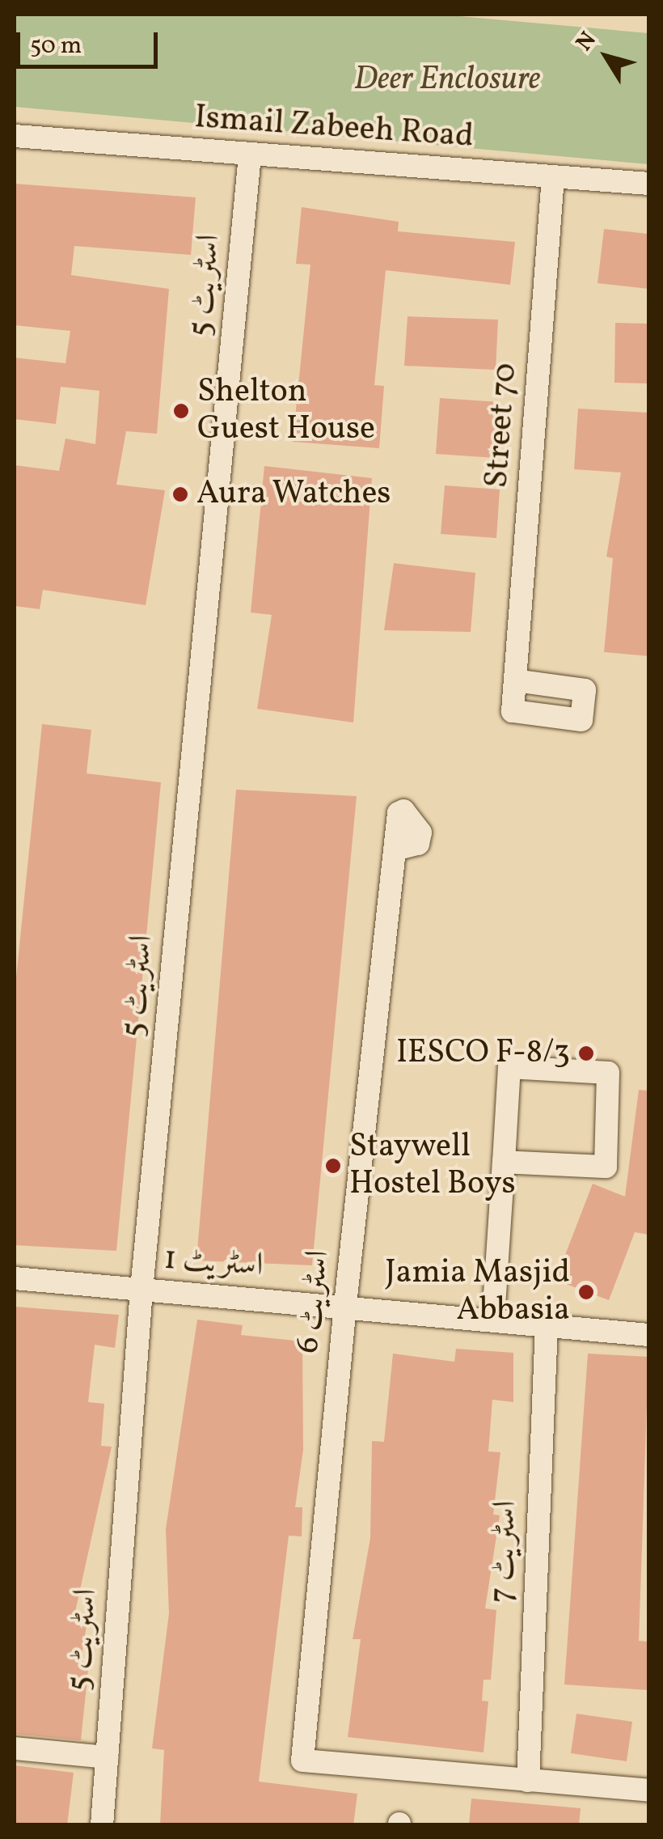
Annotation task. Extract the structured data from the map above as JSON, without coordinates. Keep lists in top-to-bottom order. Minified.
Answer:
{"streets":{"street":["Ismail Zabeeh Road","اسٹریٹ 5","Street 70","اسٹریٹ 1","اسٹریٹ 6","اسٹریٹ 7"]},"crossings":[["Ismail Zabeeh Road","اسٹریٹ 5"],["Ismail Zabeeh Road","Street 70"],["اسٹریٹ 5","اسٹریٹ 1"],["اسٹریٹ 1","اسٹریٹ 6"],["اسٹریٹ 1","اسٹریٹ 7"],["اسٹریٹ 6","اسٹریٹ 7"]],"parks":["Deer Enclosure"],"places":["Shelton Guest House","Aura Watches","IESCO F-8/3","Staywell Hostel Boys","Jamia Masjid Abbasia"],"scale_bar":"50 m","north":"top left"}
